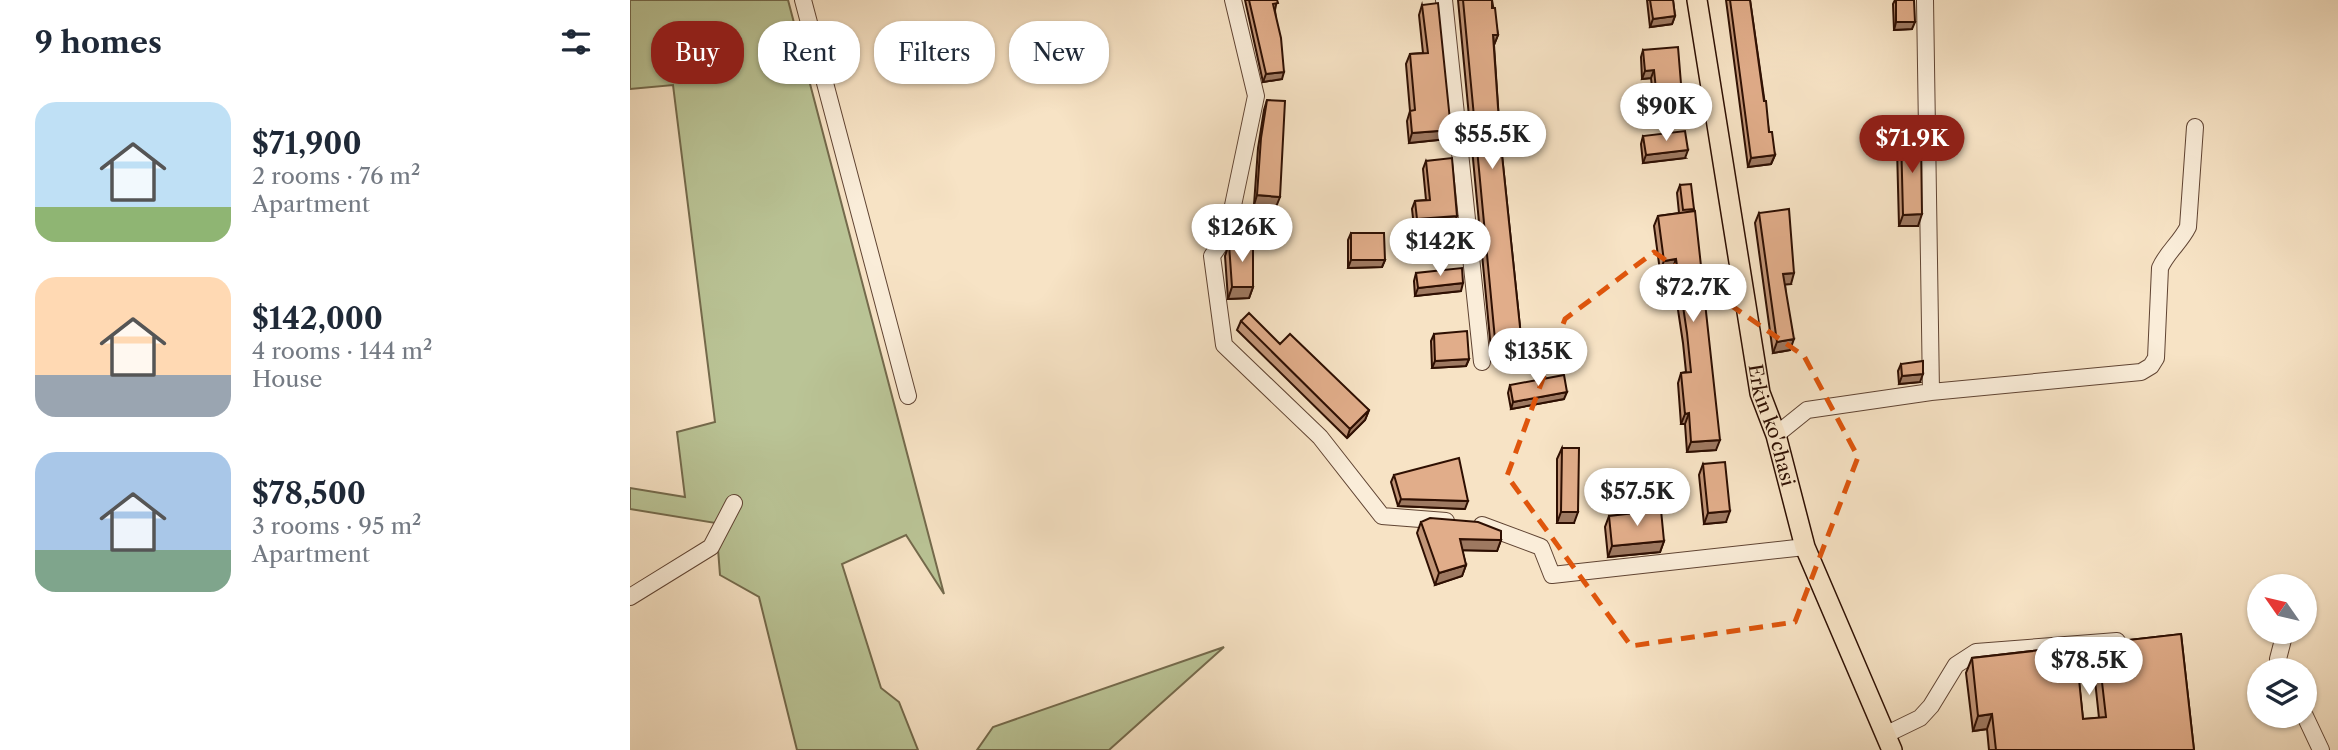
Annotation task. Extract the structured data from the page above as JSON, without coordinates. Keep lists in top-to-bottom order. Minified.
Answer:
{"streets":{"main road":["Erkin ko'chasi"]},"north":"top left","page":{"heading":"9 homes","chip":["Buy","Rent","Filters","New"],"price":["$90K","$55.5K","$71.9K","$126K","$142K","$72.7K","$135K","$57.5K","$78.5K"],"list":[{"name":"$71,900","note":"2 rooms · 76 m² · Apartment"},{"name":"$142,000","note":"4 rooms · 144 m² · House"},{"name":"$78,500","note":"3 rooms · 95 m² · Apartment"}]}}
